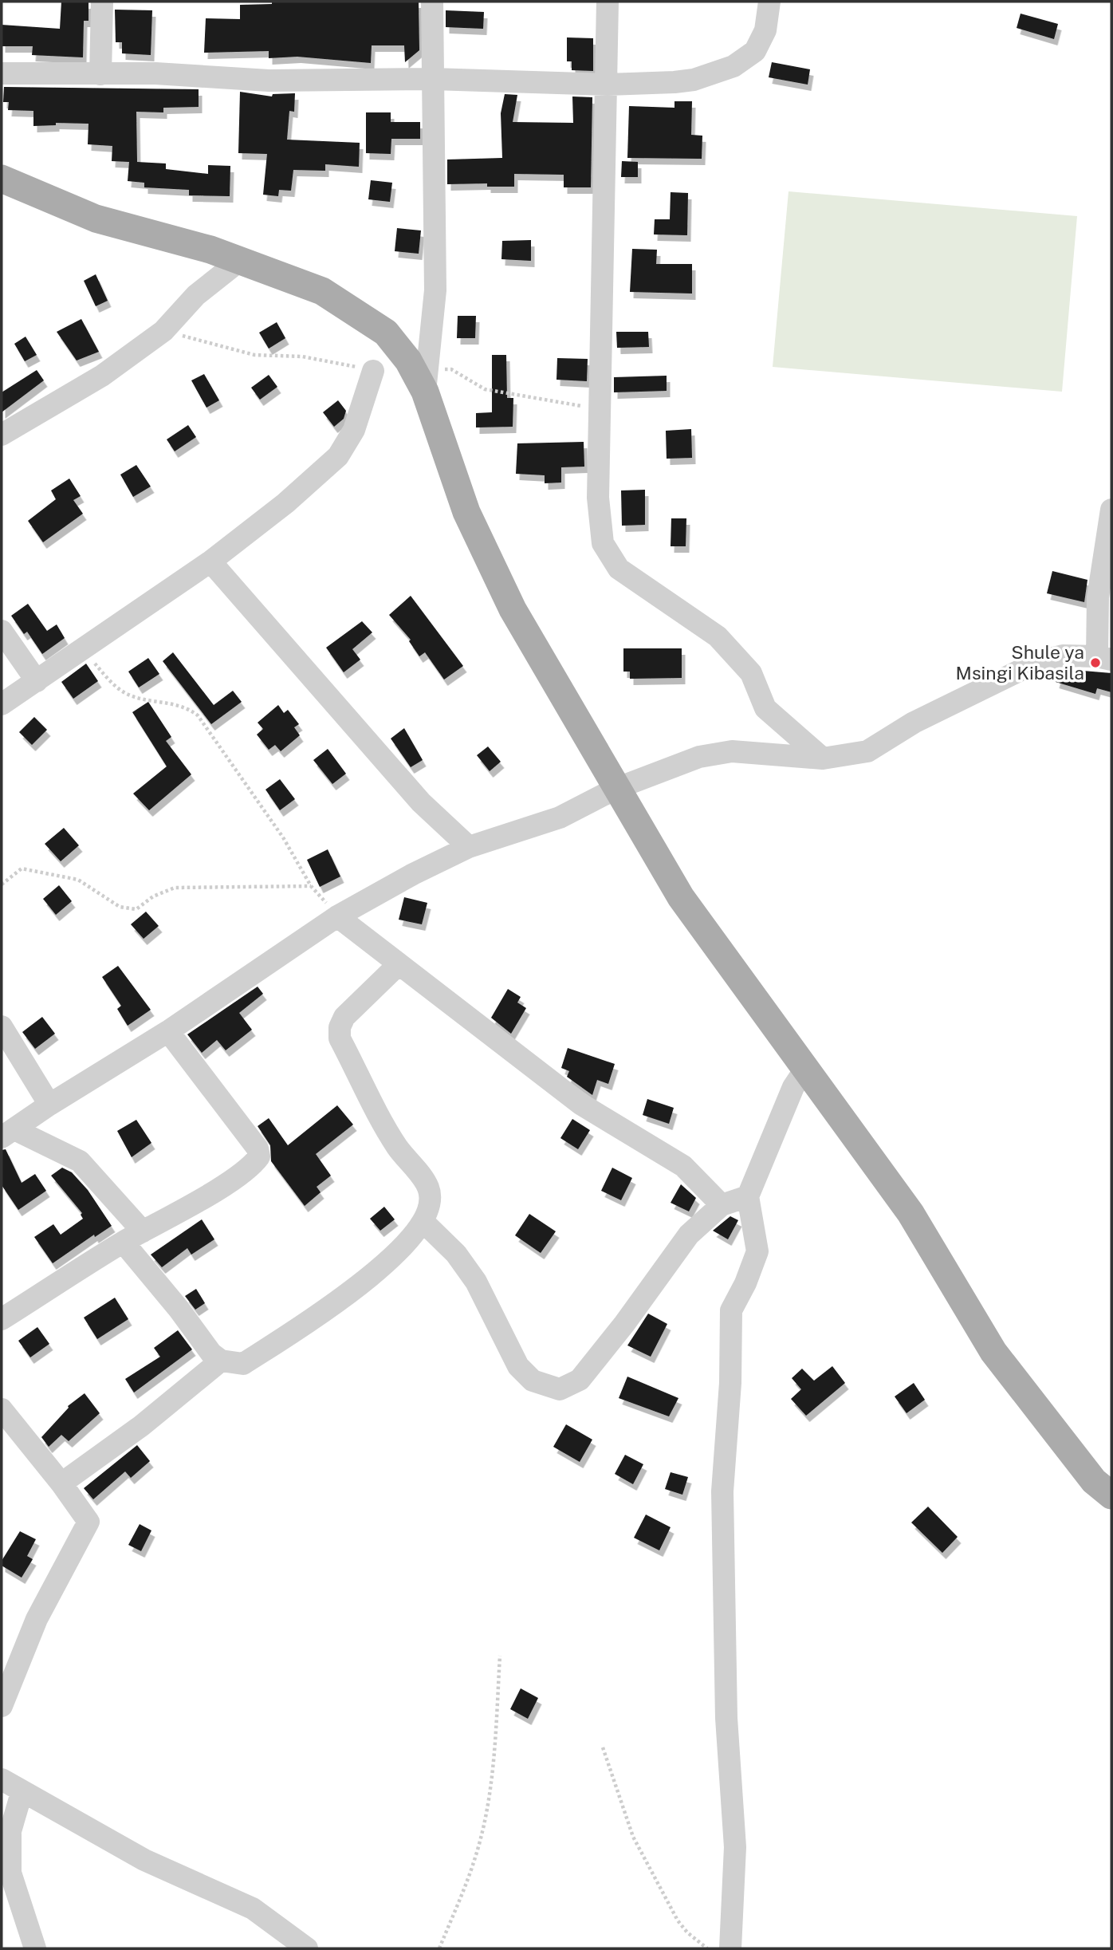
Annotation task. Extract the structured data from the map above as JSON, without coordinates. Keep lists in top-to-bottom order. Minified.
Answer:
{"places":["Shule ya Msingi Kibasila"]}
